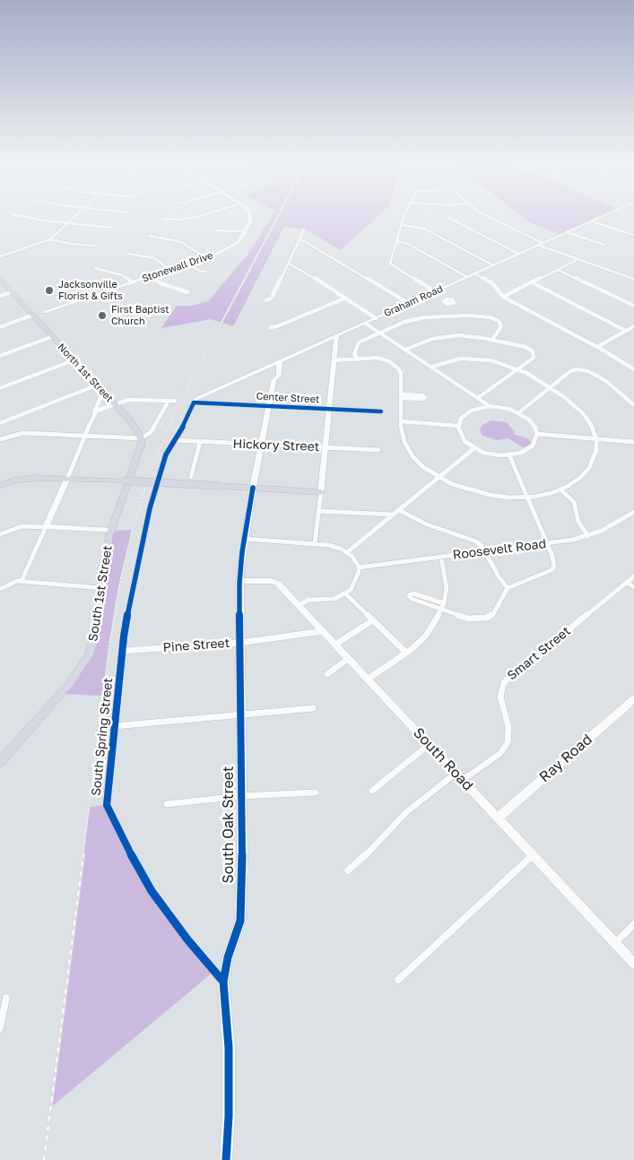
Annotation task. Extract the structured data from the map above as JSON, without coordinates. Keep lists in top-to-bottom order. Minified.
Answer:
{"streets":{"main road":["North 1st Street","South 1st Street"],"street":["Stonewall Drive","Graham Road","Center Street","Hickory Street","Roosevelt Road","Pine Street","Smart Street","South Spring Street","Ray Road","South Road","South Oak Street"]},"crossings":[["Stonewall Drive","North 1st Street"],["Graham Road","Center Street"],["Graham Road","South Spring Street"],["Center Street","South Spring Street"],["Hickory Street","South Spring Street"],["Pine Street","South Spring Street"],["Pine Street","South Road"],["Pine Street","South Oak Street"],["Smart Street","South Road"],["South Spring Street","South Oak Street"],["Ray Road","South Road"],["South Road","South Oak Street"]],"places":["Jacksonville Florist & Gifts","First Baptist Church"]}
